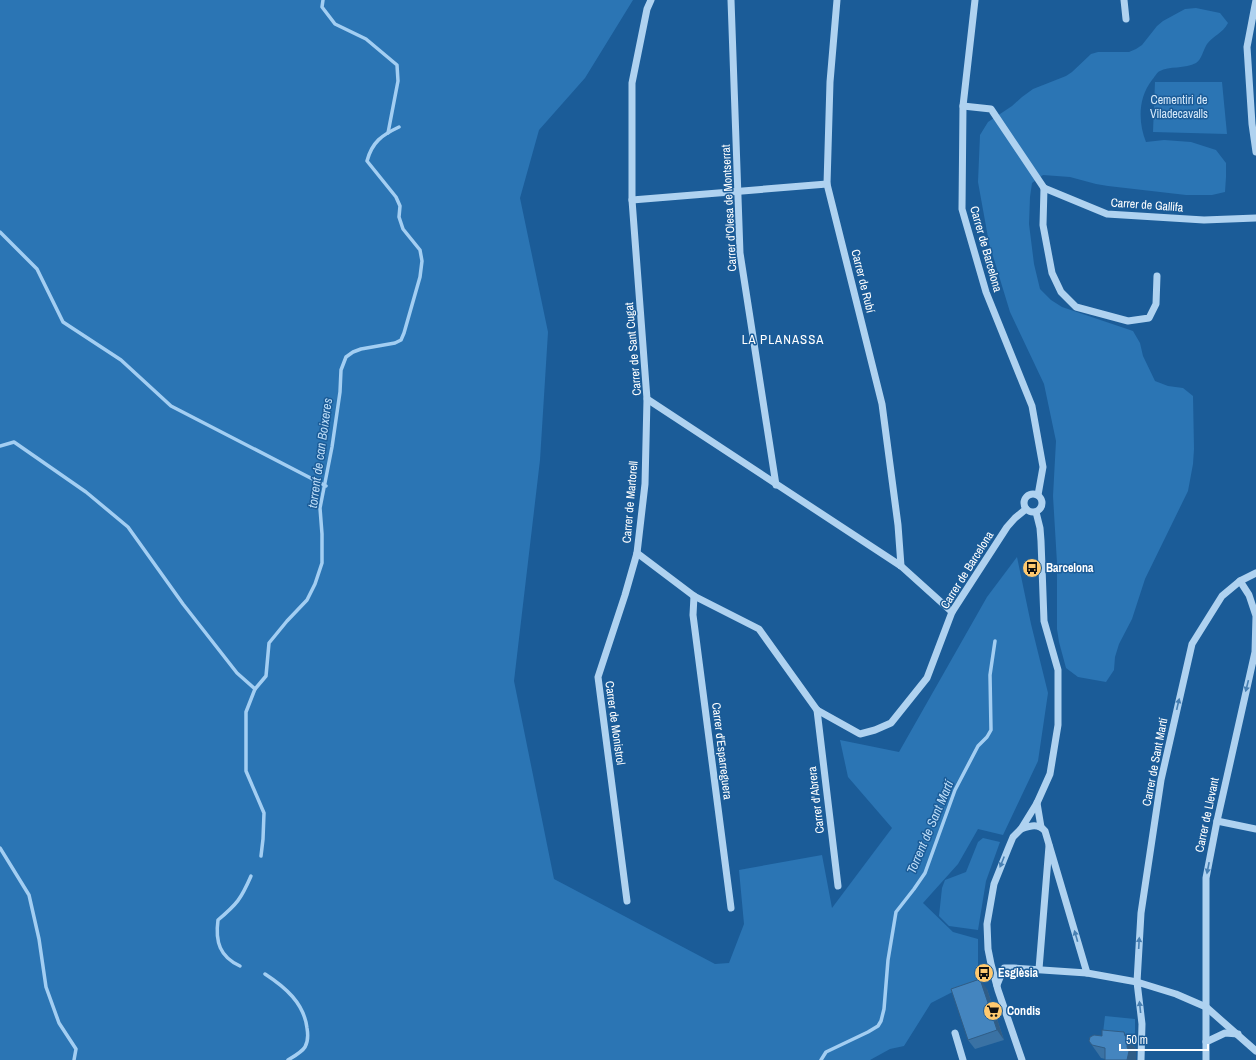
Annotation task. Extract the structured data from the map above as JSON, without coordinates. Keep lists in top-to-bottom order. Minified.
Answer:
{"streets":{"street":["Carrer de Gallifa","Carrer d'Olesa de Montserrat","Carrer de Barcelona","Carrer de Rubí","Carrer de Sant Cugat","Carrer de Martorell","Carrer de Monistrol","Carrer d'Esparreguera","Carrer de Sant Martí","Carrer d'Abrera","Carrer de Llevant"]},"crossings":[["Carrer d'Olesa de Montserrat","Carrer de Sant Cugat"],["Carrer de Barcelona","Carrer de Sant Cugat"],["Carrer de Barcelona","Carrer de Martorell"],["Carrer de Rubí","Carrer de Sant Cugat"],["Carrer de Sant Cugat","Carrer de Martorell"],["Carrer de Martorell","Carrer de Monistrol"],["Carrer de Martorell","Carrer d'Esparreguera"],["Carrer de Martorell","Carrer d'Abrera"],["Carrer de Sant Martí","Carrer de Llevant"]],"one_way":["Carrer de Sant Martí","Carrer de Llevant"],"districts":["LA PLANASSA"],"water":["torrent de can Boixeres","Torrent de Sant Martí"],"parks":["Cementiri de Viladecavalls"],"places":{"bus stop":["Barcelona","Esglèsia"],"supermarket":["Condis"]},"scale_bar":"50 m"}
